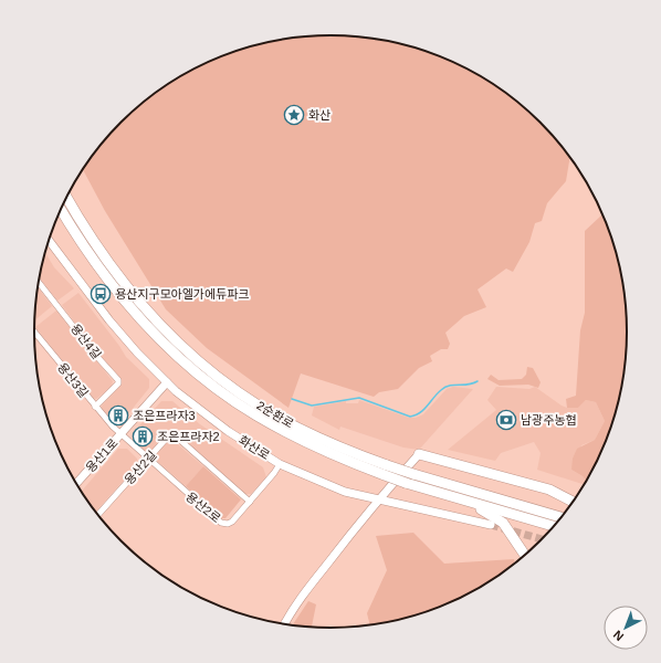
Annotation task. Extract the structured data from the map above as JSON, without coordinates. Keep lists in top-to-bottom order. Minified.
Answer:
{"streets":{"highway":["2순환로"],"main road":["화산로","용산1로"],"street":["용산4길","용산3길","용산2길","용산2로"]},"crossings":[["용산4길","용산3길"],["용산3길","용산1로"],["용산3길","용산2로"],["화산로","용산1로"],["화산로","용산2로"],["용산1로","용산2로"],["용산2길","용산2로"]],"places":{"place":["화산"],"bus stop":["용산지구모아엘가에듀파크"],"building":["조은프라자3","조은프라자2"],"bank":["남광주농협"]},"north":"bottom left"}
